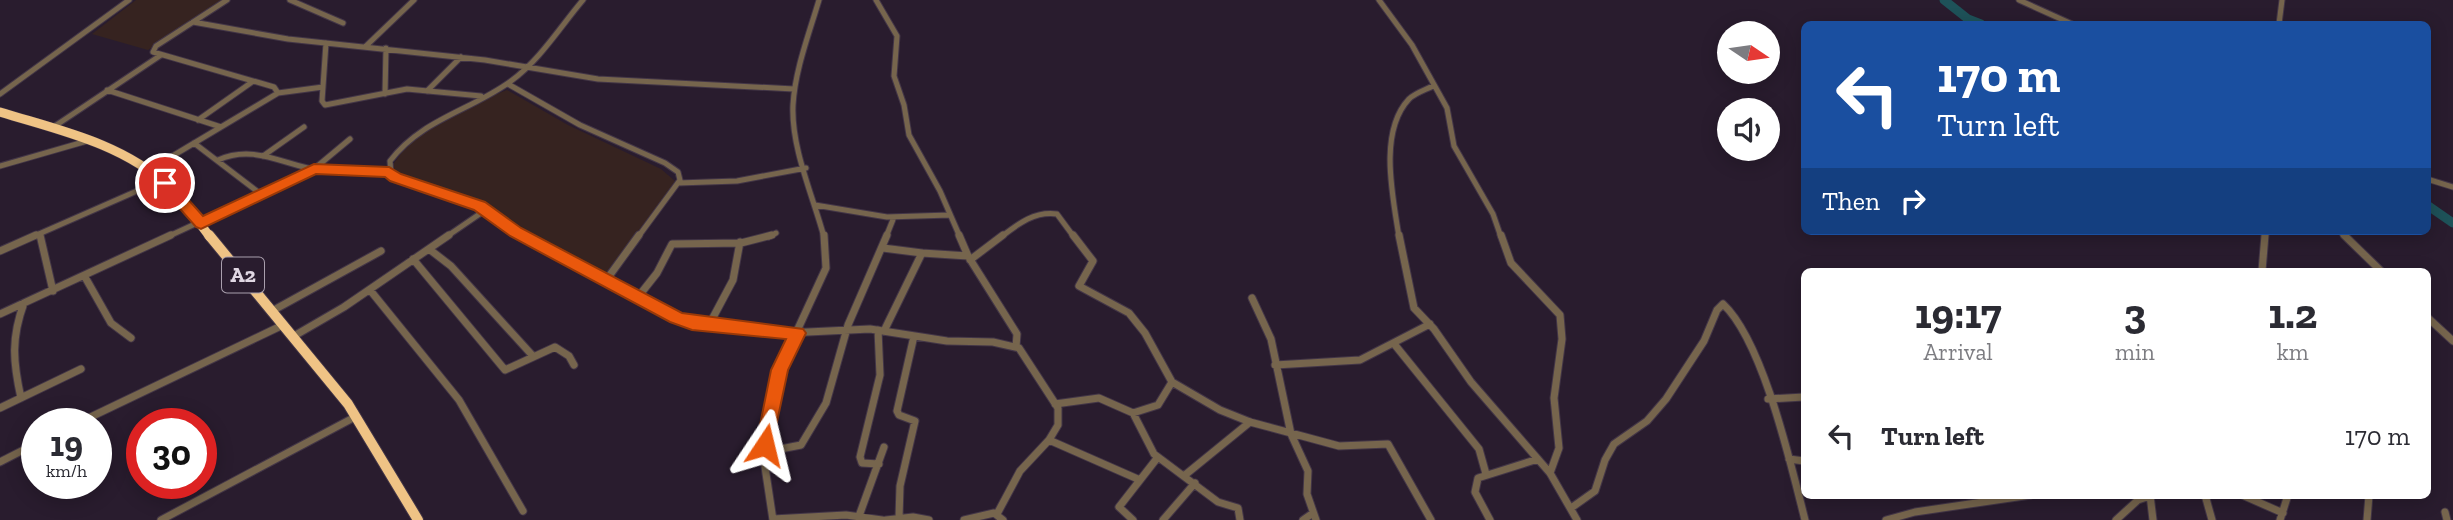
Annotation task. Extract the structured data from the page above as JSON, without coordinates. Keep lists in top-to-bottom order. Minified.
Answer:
{"streets":{"highway":["A2"]},"north":"right","page":{"turn":["170 m","Turn left"],"then":"Then","eta":["19:17","Arrival","3","min","1.2","km"],"list":[{"name":"Turn left","value":"170 m"}],"speed":"19 km/h","limit":"30"}}
